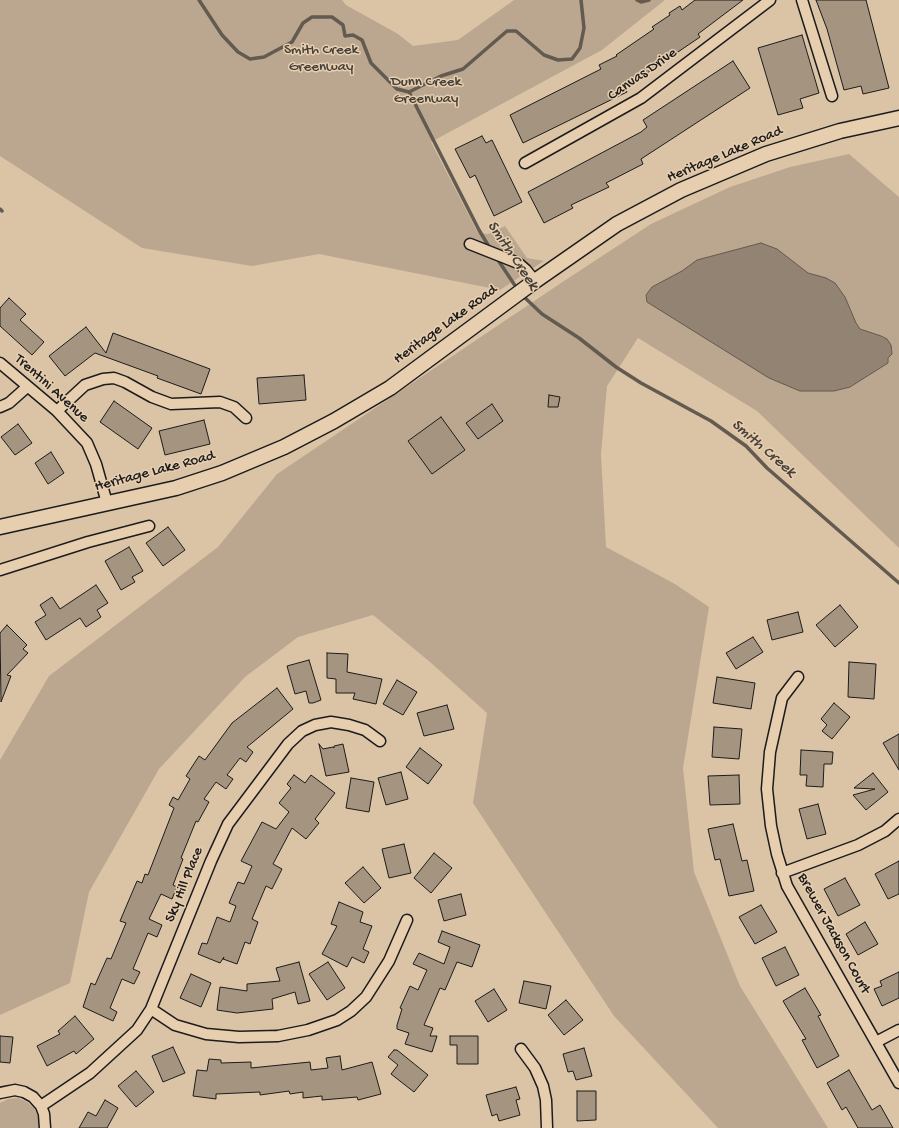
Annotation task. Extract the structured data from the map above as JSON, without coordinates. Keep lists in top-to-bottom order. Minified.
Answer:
{"streets":{"main road":["Heritage Lake Road"],"street":["Canvas Drive","Trentini Avenue","Sky Hill Place","Brewer Jackson Court"]},"crossings":[["Heritage Lake Road","Trentini Avenue"]],"water":["Smith Creek"],"parks":["Smith Creek Greenway","Dunn Creek Greenway"]}
